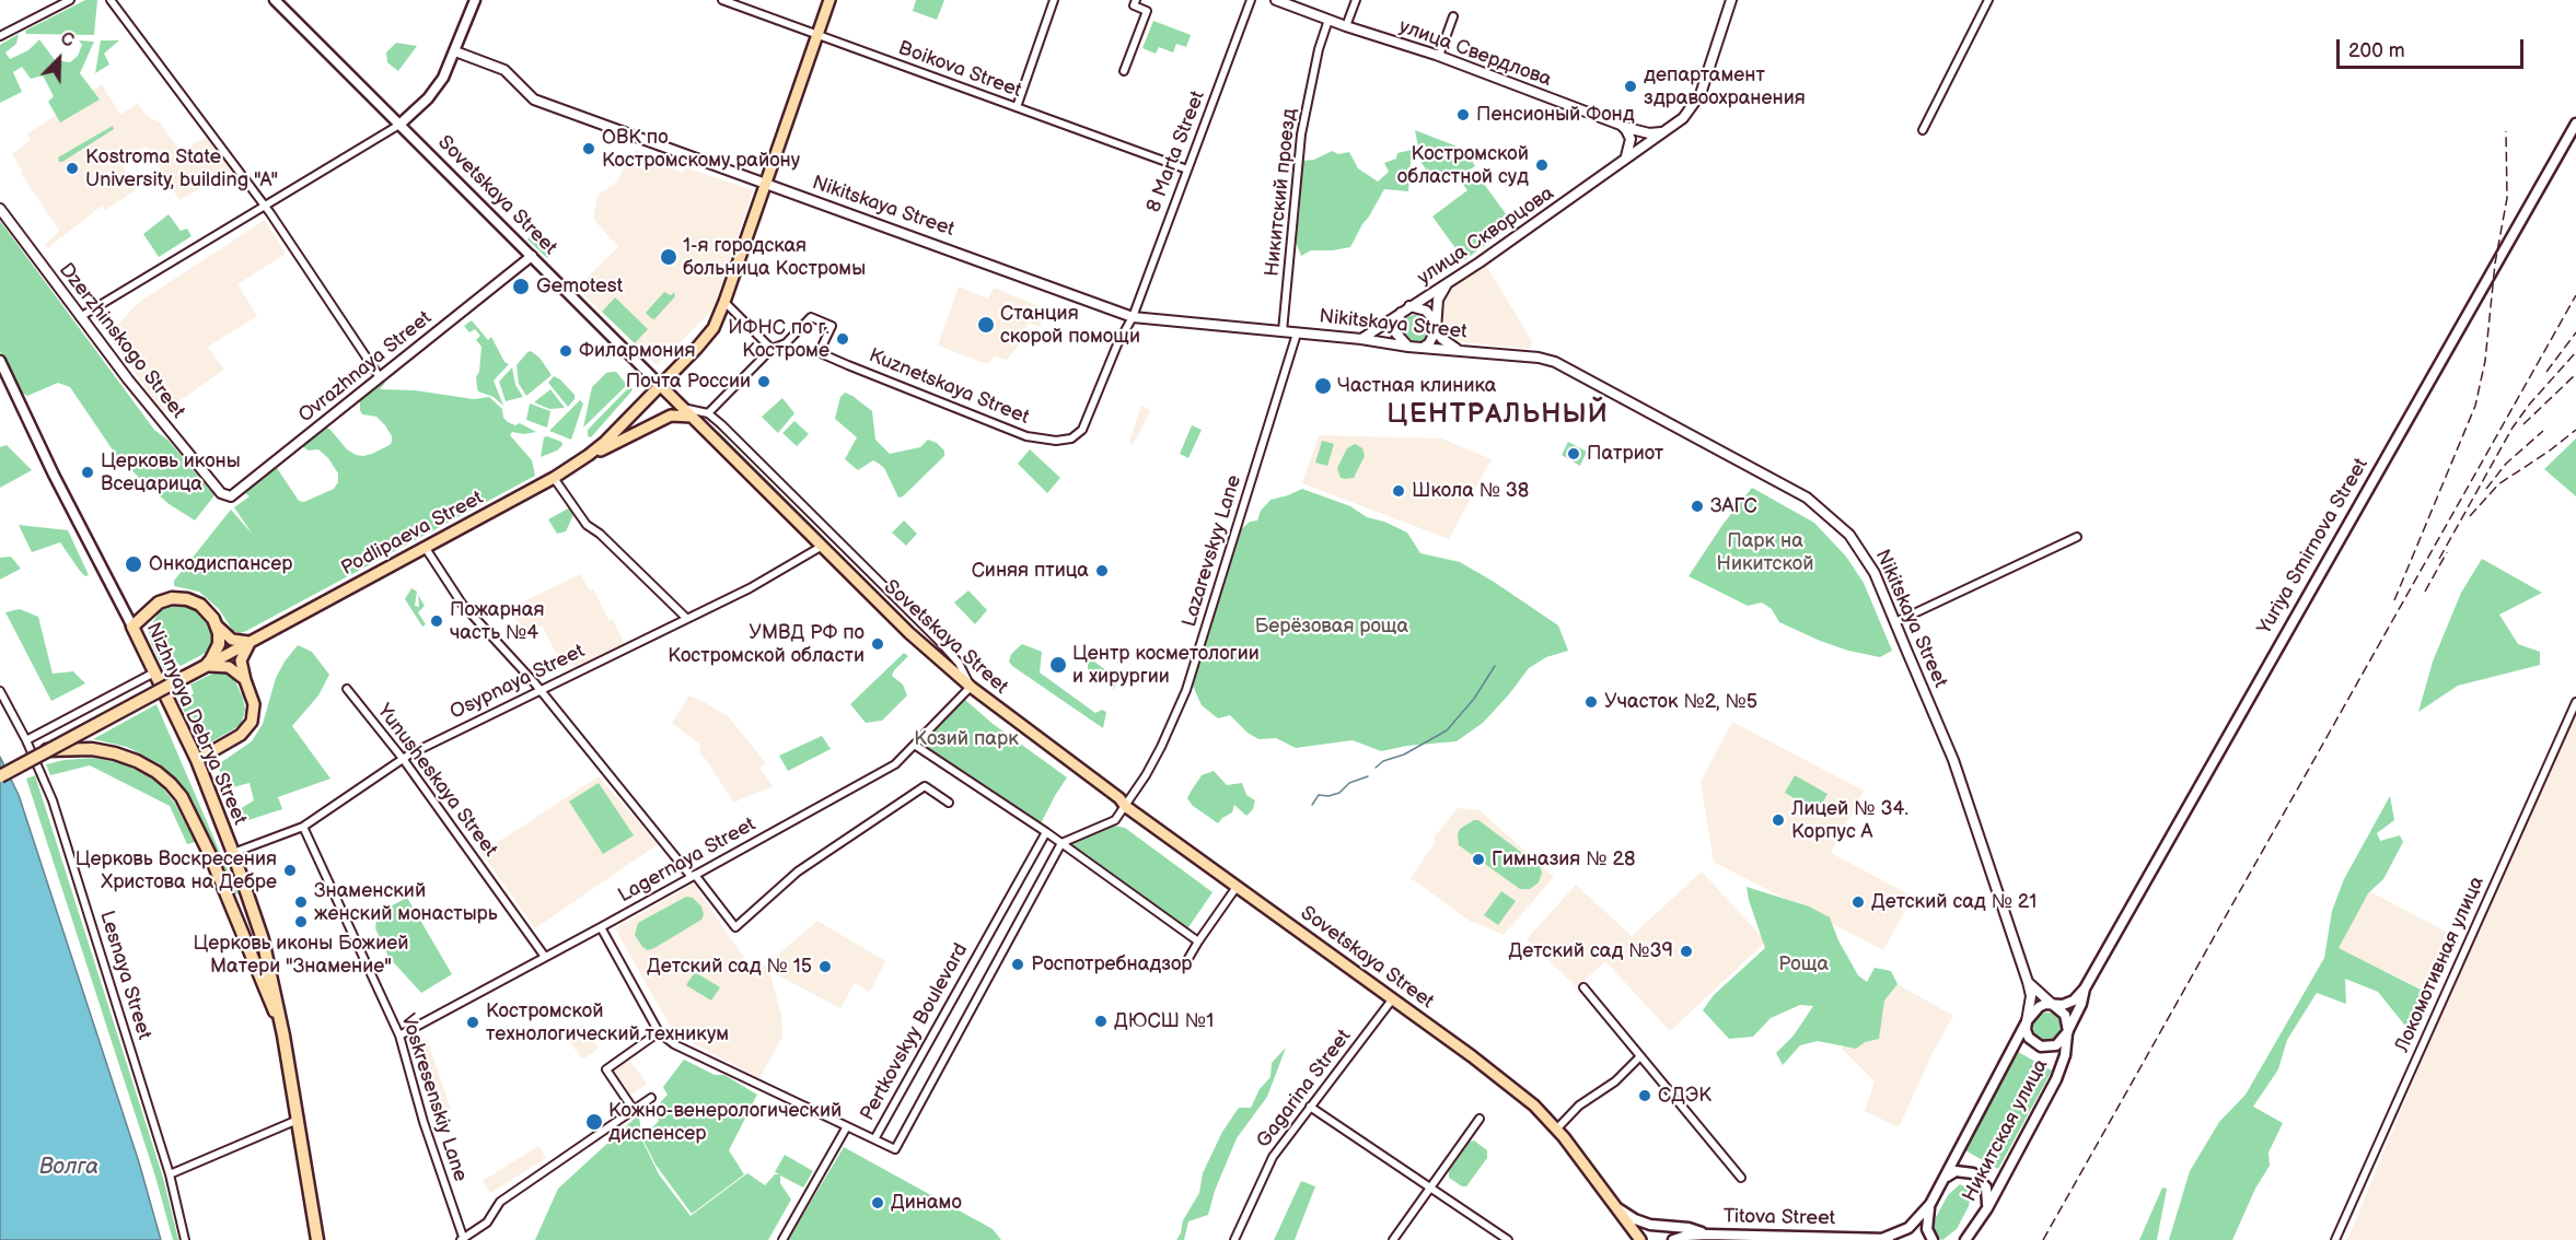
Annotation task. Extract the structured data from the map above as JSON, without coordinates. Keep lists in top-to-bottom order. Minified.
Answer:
{"streets":{"highway":["Nizhnyaya Debrya Street"],"main road":["Sovetskaya Street","Podlipaeva Street","Yuriya Smirnova Street","Никитская улица","Titova Street"],"street":["улица Свердлова","Boikova Street","8 Marta Street","Никитский проезд","Nikitskaya Street","улица Скворцова","Dzerzhinskogo Street","Ovrazhnaya Street","Kuznetskaya Street","Lazarevskyy Lane","Osypnaya Street","Yunusheskaya Street","Lagernaya Street","Локомотивная улица","Lesnaya Street","Pertkovskyy Boulevard","Gagarina Street","Voskresenskiy Lane"]},"crossings":[["улица Свердлова","Никитский проезд"],["улица Свердлова","улица Скворцова"],["Boikova Street","8 Marta Street"],["8 Marta Street","Nikitskaya Street"],["8 Marta Street","Kuznetskaya Street"],["Никитский проезд","Nikitskaya Street"],["Sovetskaya Street","Ovrazhnaya Street"],["Sovetskaya Street","Lazarevskyy Lane"],["Sovetskaya Street","Osypnaya Street"],["Sovetskaya Street","Lagernaya Street"],["Sovetskaya Street","Gagarina Street"],["Nikitskaya Street","улица Скворцова"],["Nikitskaya Street","Kuznetskaya Street"],["Nikitskaya Street","Lazarevskyy Lane"],["Dzerzhinskogo Street","Ovrazhnaya Street"],["Yuriya Smirnova Street","Никитская улица"],["Lazarevskyy Lane","Pertkovskyy Boulevard"],["Osypnaya Street","Nizhnyaya Debrya Street"],["Osypnaya Street","Yunusheskaya Street"],["Osypnaya Street","Voskresenskiy Lane"],["Yunusheskaya Street","Lagernaya Street"],["Lagernaya Street","Pertkovskyy Boulevard"],["Lagernaya Street","Voskresenskiy Lane"]],"districts":["ЦЕНТРАЛЬНЫЙ"],"water":["Волга"],"parks":["Парк на Никитской","Берёзовая роща","Козий парк","Роща"],"places":["департамент здравоохранения","Пенсионый Фонд","ОВК по Костромскому району","Костромской областной суд","Kostroma State University, building \"A\"","1-я городская больница Костромы","Gemotest","Станция скорой помощи","ИФНС по г. Костроме","Филармония","Почта России","Частная клиника","Патриот","Церковь иконы Всецарица","Школа № 38","ЗАГС","Онкодиспансер","Синяя птица","Пожарная часть №4","УМВД РФ по Костромской области","Центр косметологии и хирургии","Участок №2, №5","Лицей № 34. Корпус А","Гимназия № 28","Церковь Воскресения Христова на Дебре","Знаменский женский монастырь","Детский сад № 21","Церковь иконы Божией Матери \"Знамение\"","Детский сад №39","Роспотребнадзор","Детский сад № 15","ДЮСШ №1","Костромской технологический техникум","СДЭК","Кожно-венерологический диспенсер","Динамо"],"scale_bar":"200 m","north":"top right"}
